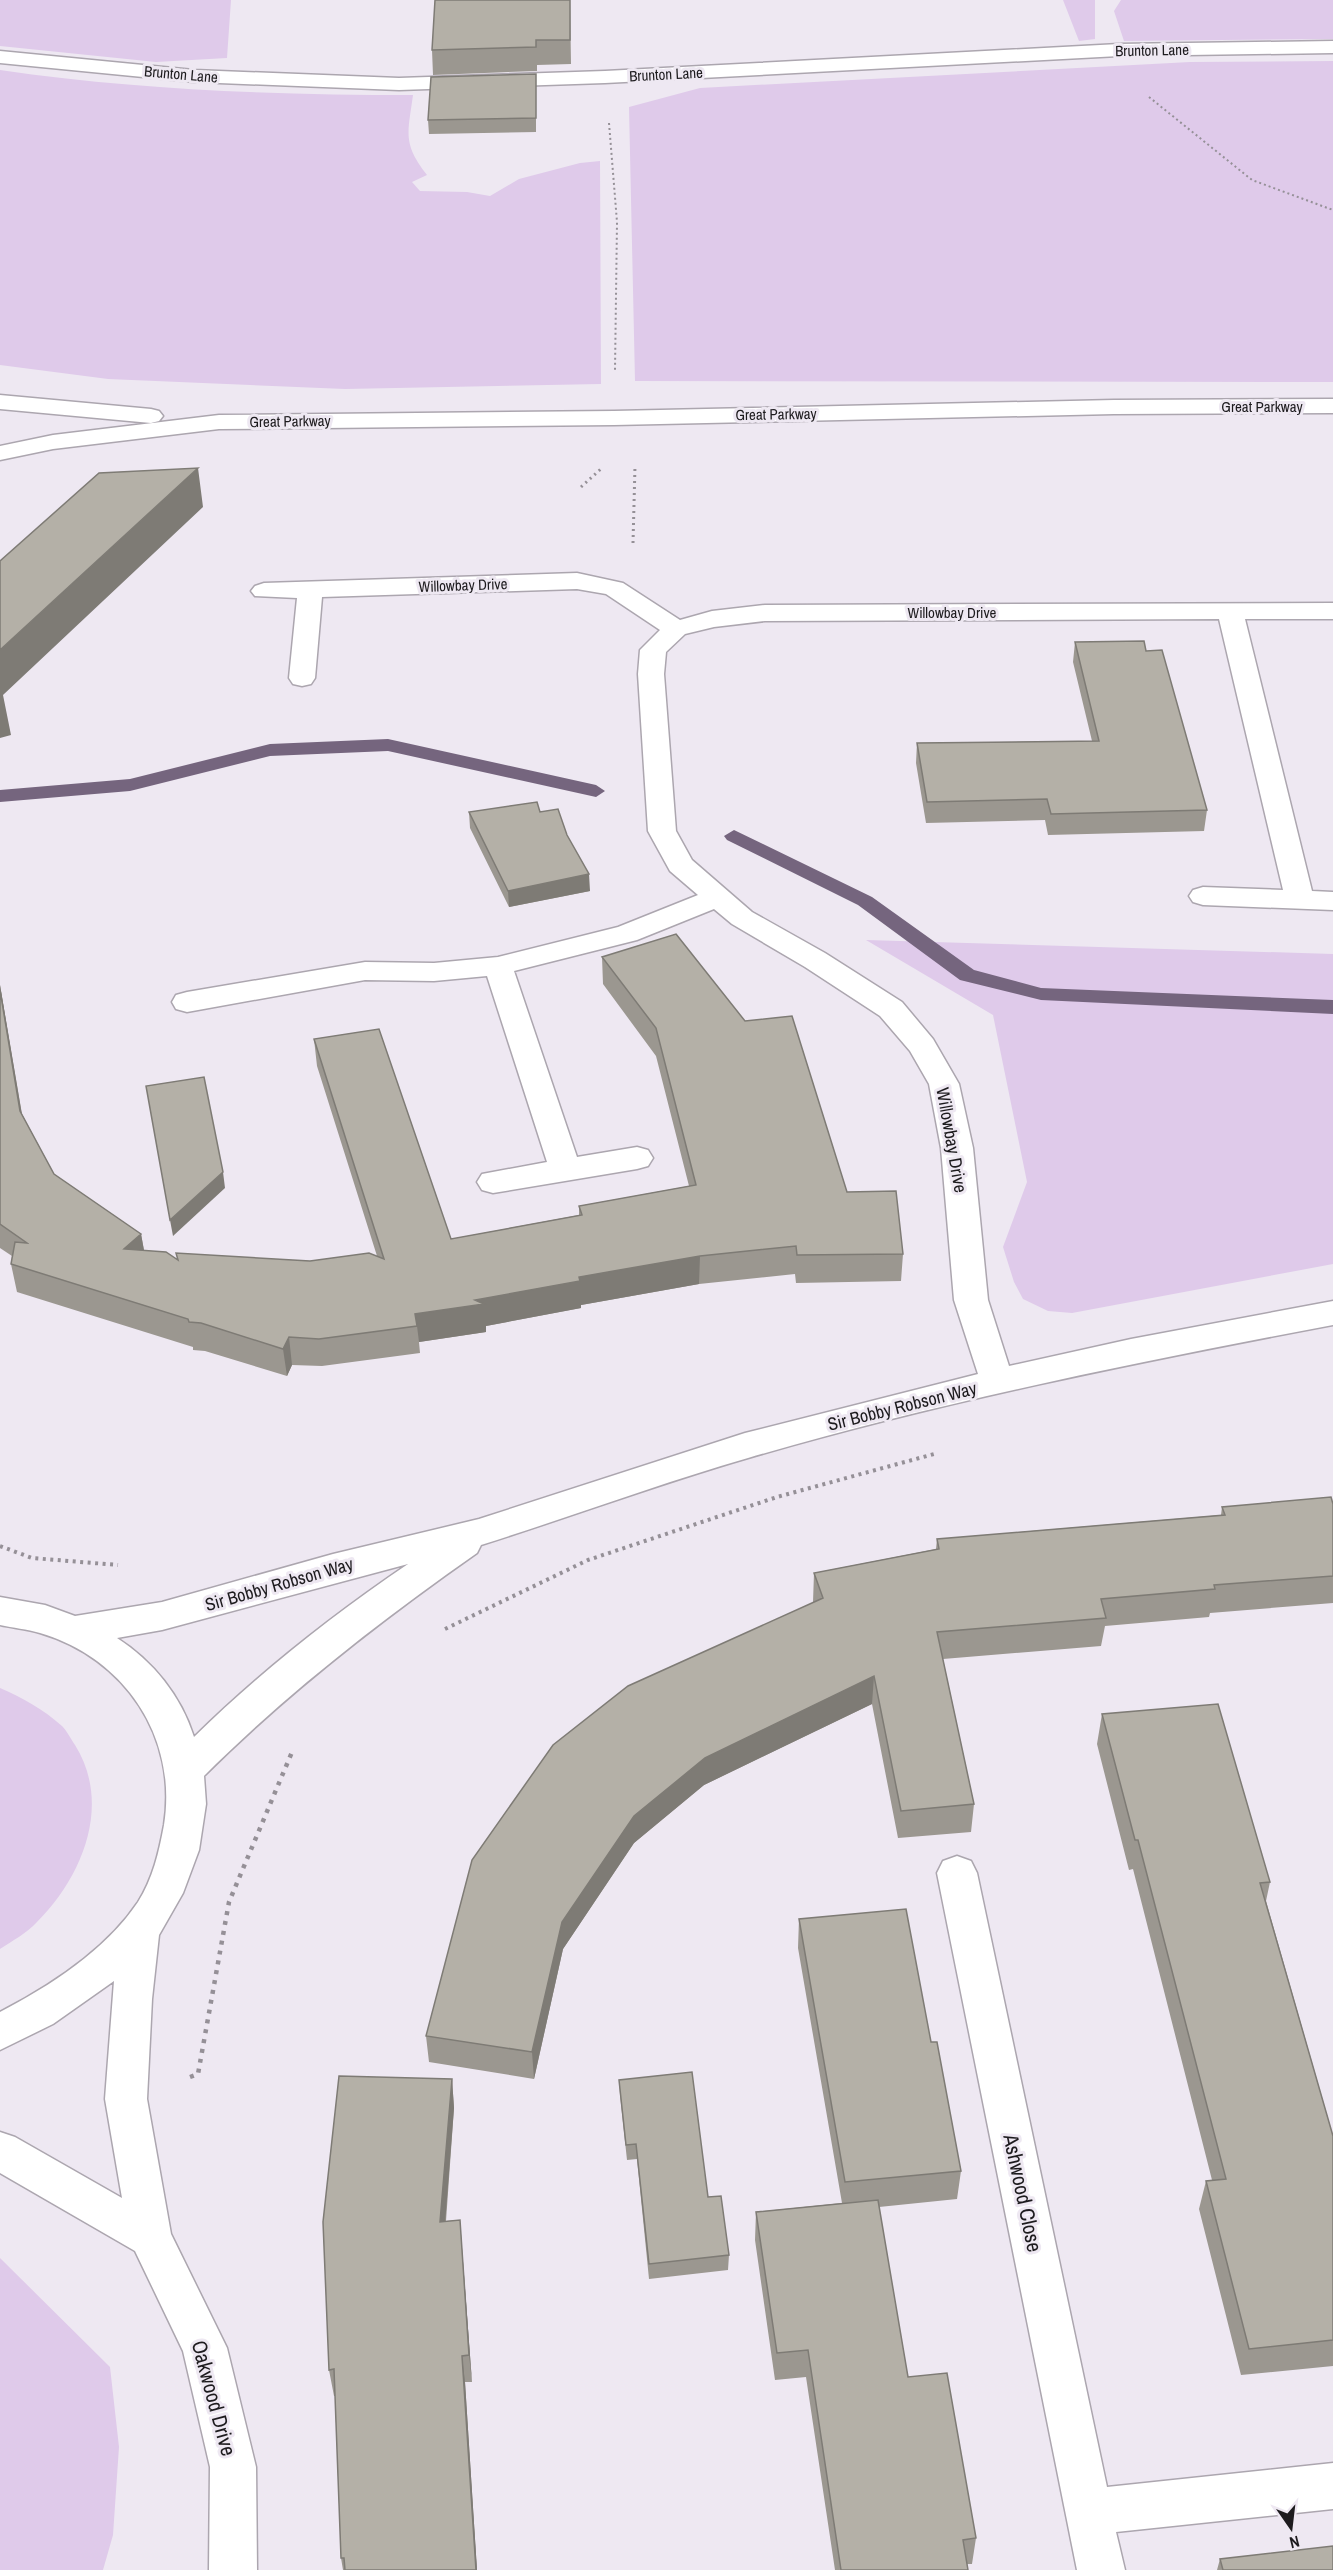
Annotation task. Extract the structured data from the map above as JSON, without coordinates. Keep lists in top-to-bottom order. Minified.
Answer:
{"streets":{"street":["Brunton Lane","Great Parkway","Willowbay Drive","Sir Bobby Robson Way","Ashwood Close","Oakwood Drive"]},"crossings":[["Willowbay Drive","Sir Bobby Robson Way"]],"north":"bottom"}
